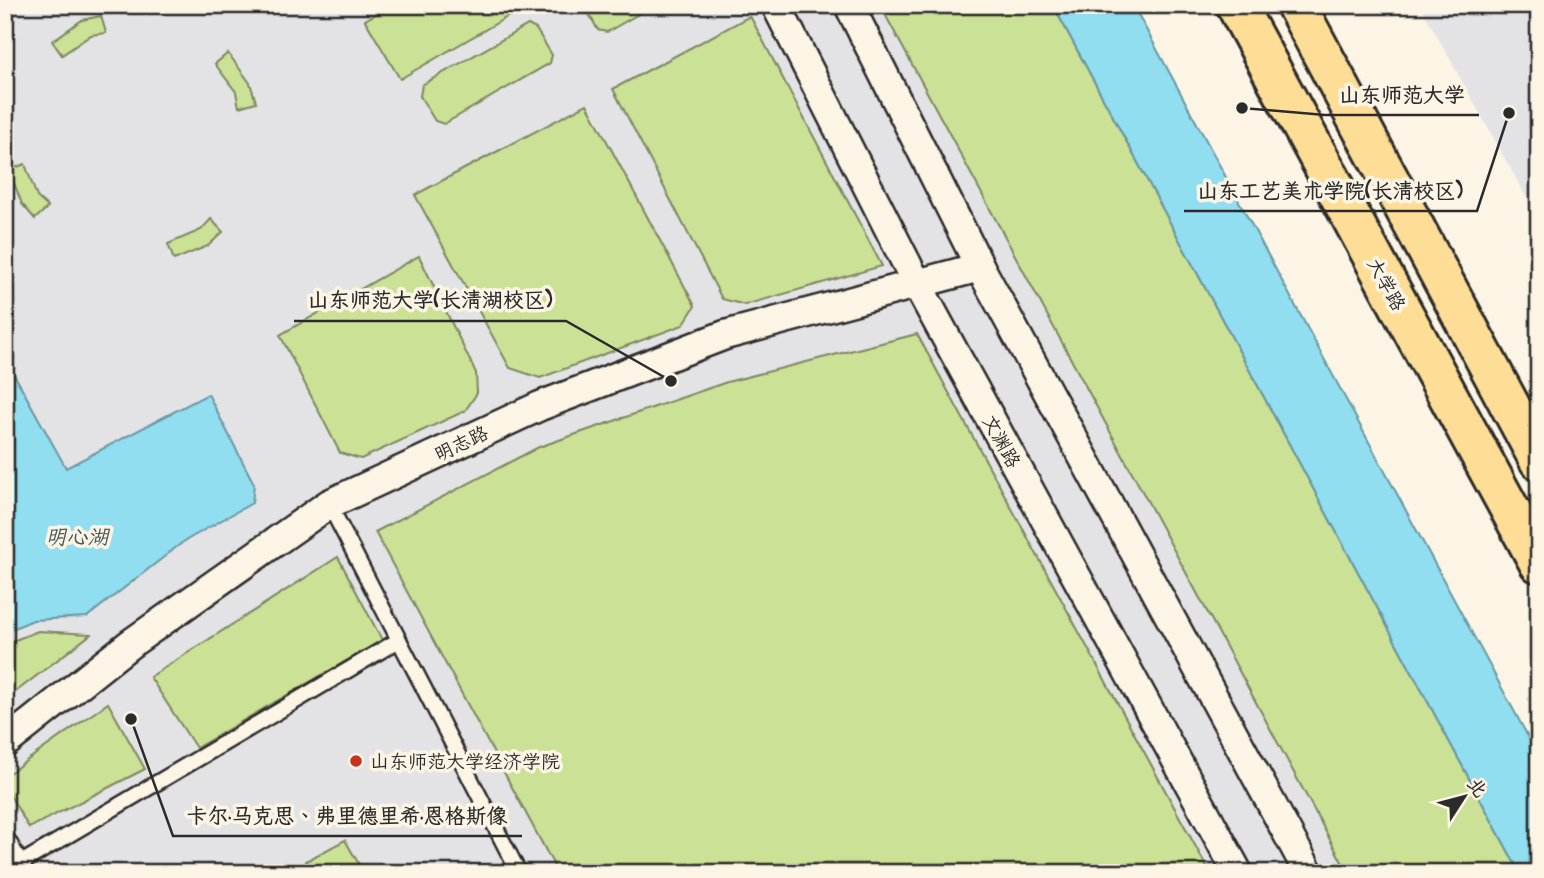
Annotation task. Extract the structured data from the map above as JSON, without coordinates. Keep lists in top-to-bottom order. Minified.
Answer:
{"streets":{"main road":["大学路"],"street":["文渊路","明志路"]},"crossings":[["文渊路","明志路"]],"water":["明心湖"],"places":["山东师范大学","山东工艺美术学院(长清校区)","山东师范大学(长清湖校区)","卡尔·马克思、弗里德里希·恩格斯像","山东师范大学经济学院"],"north":"top right"}
